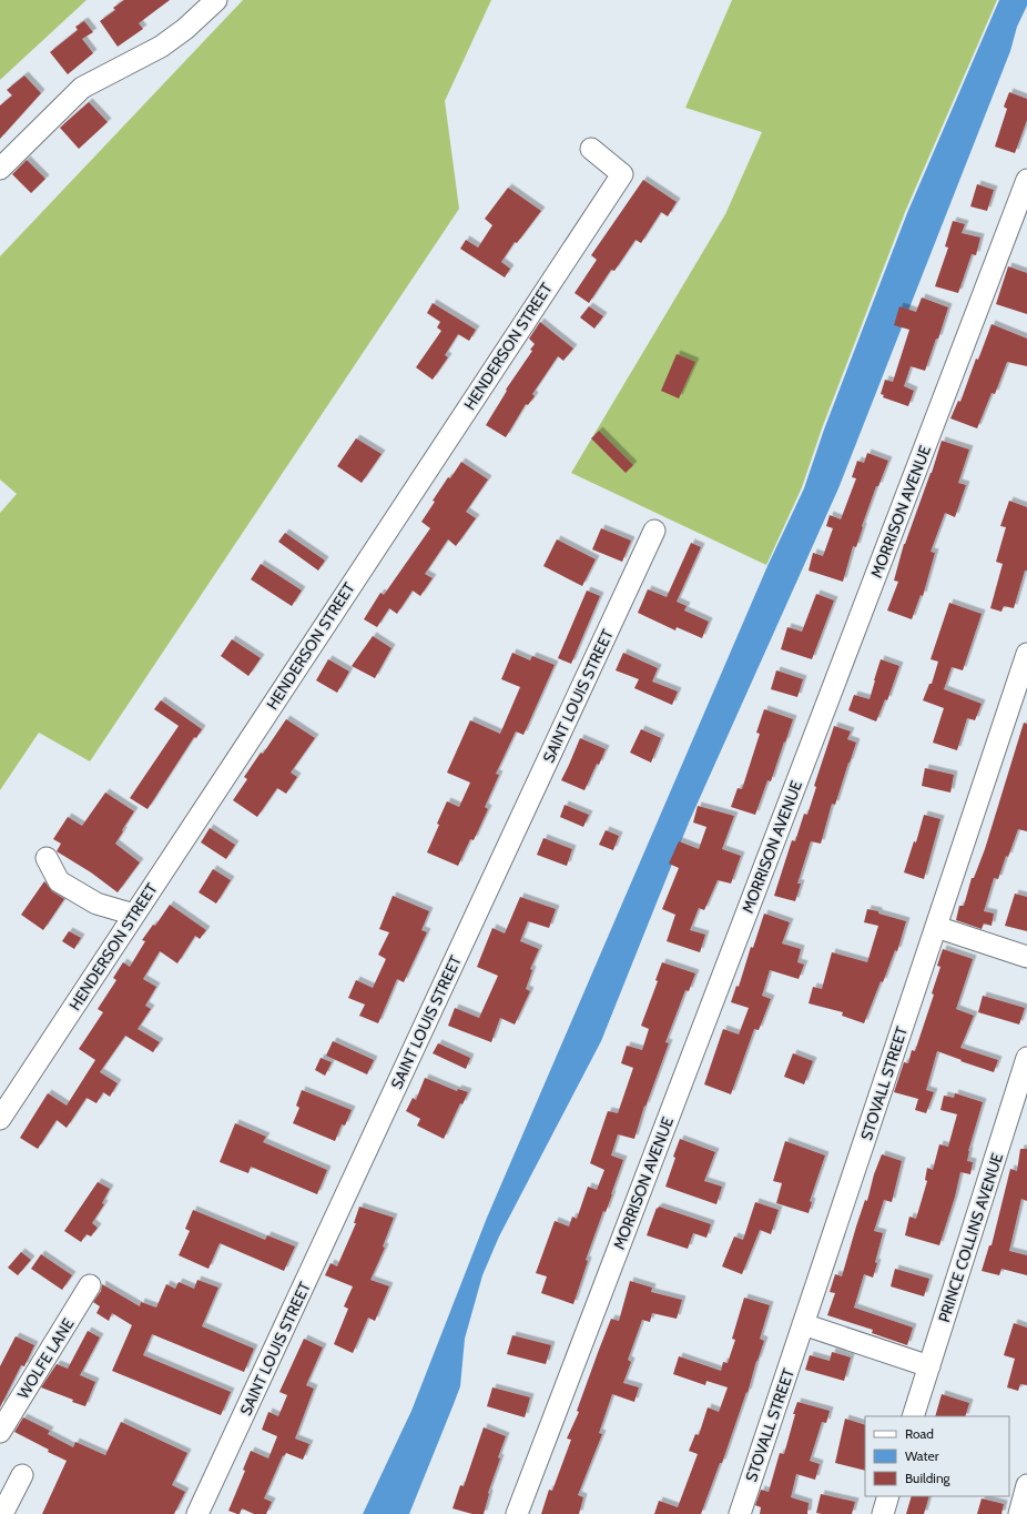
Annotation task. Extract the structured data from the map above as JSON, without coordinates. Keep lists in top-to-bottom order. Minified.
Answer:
{"streets":{"street":["HENDERSON STREET","MORRISON AVENUE","SAINT LOUIS STREET","STOVALL STREET","PRINCE COLLINS AVENUE","WOLFE LANE"]},"legend":["Road","Water","Building"]}
